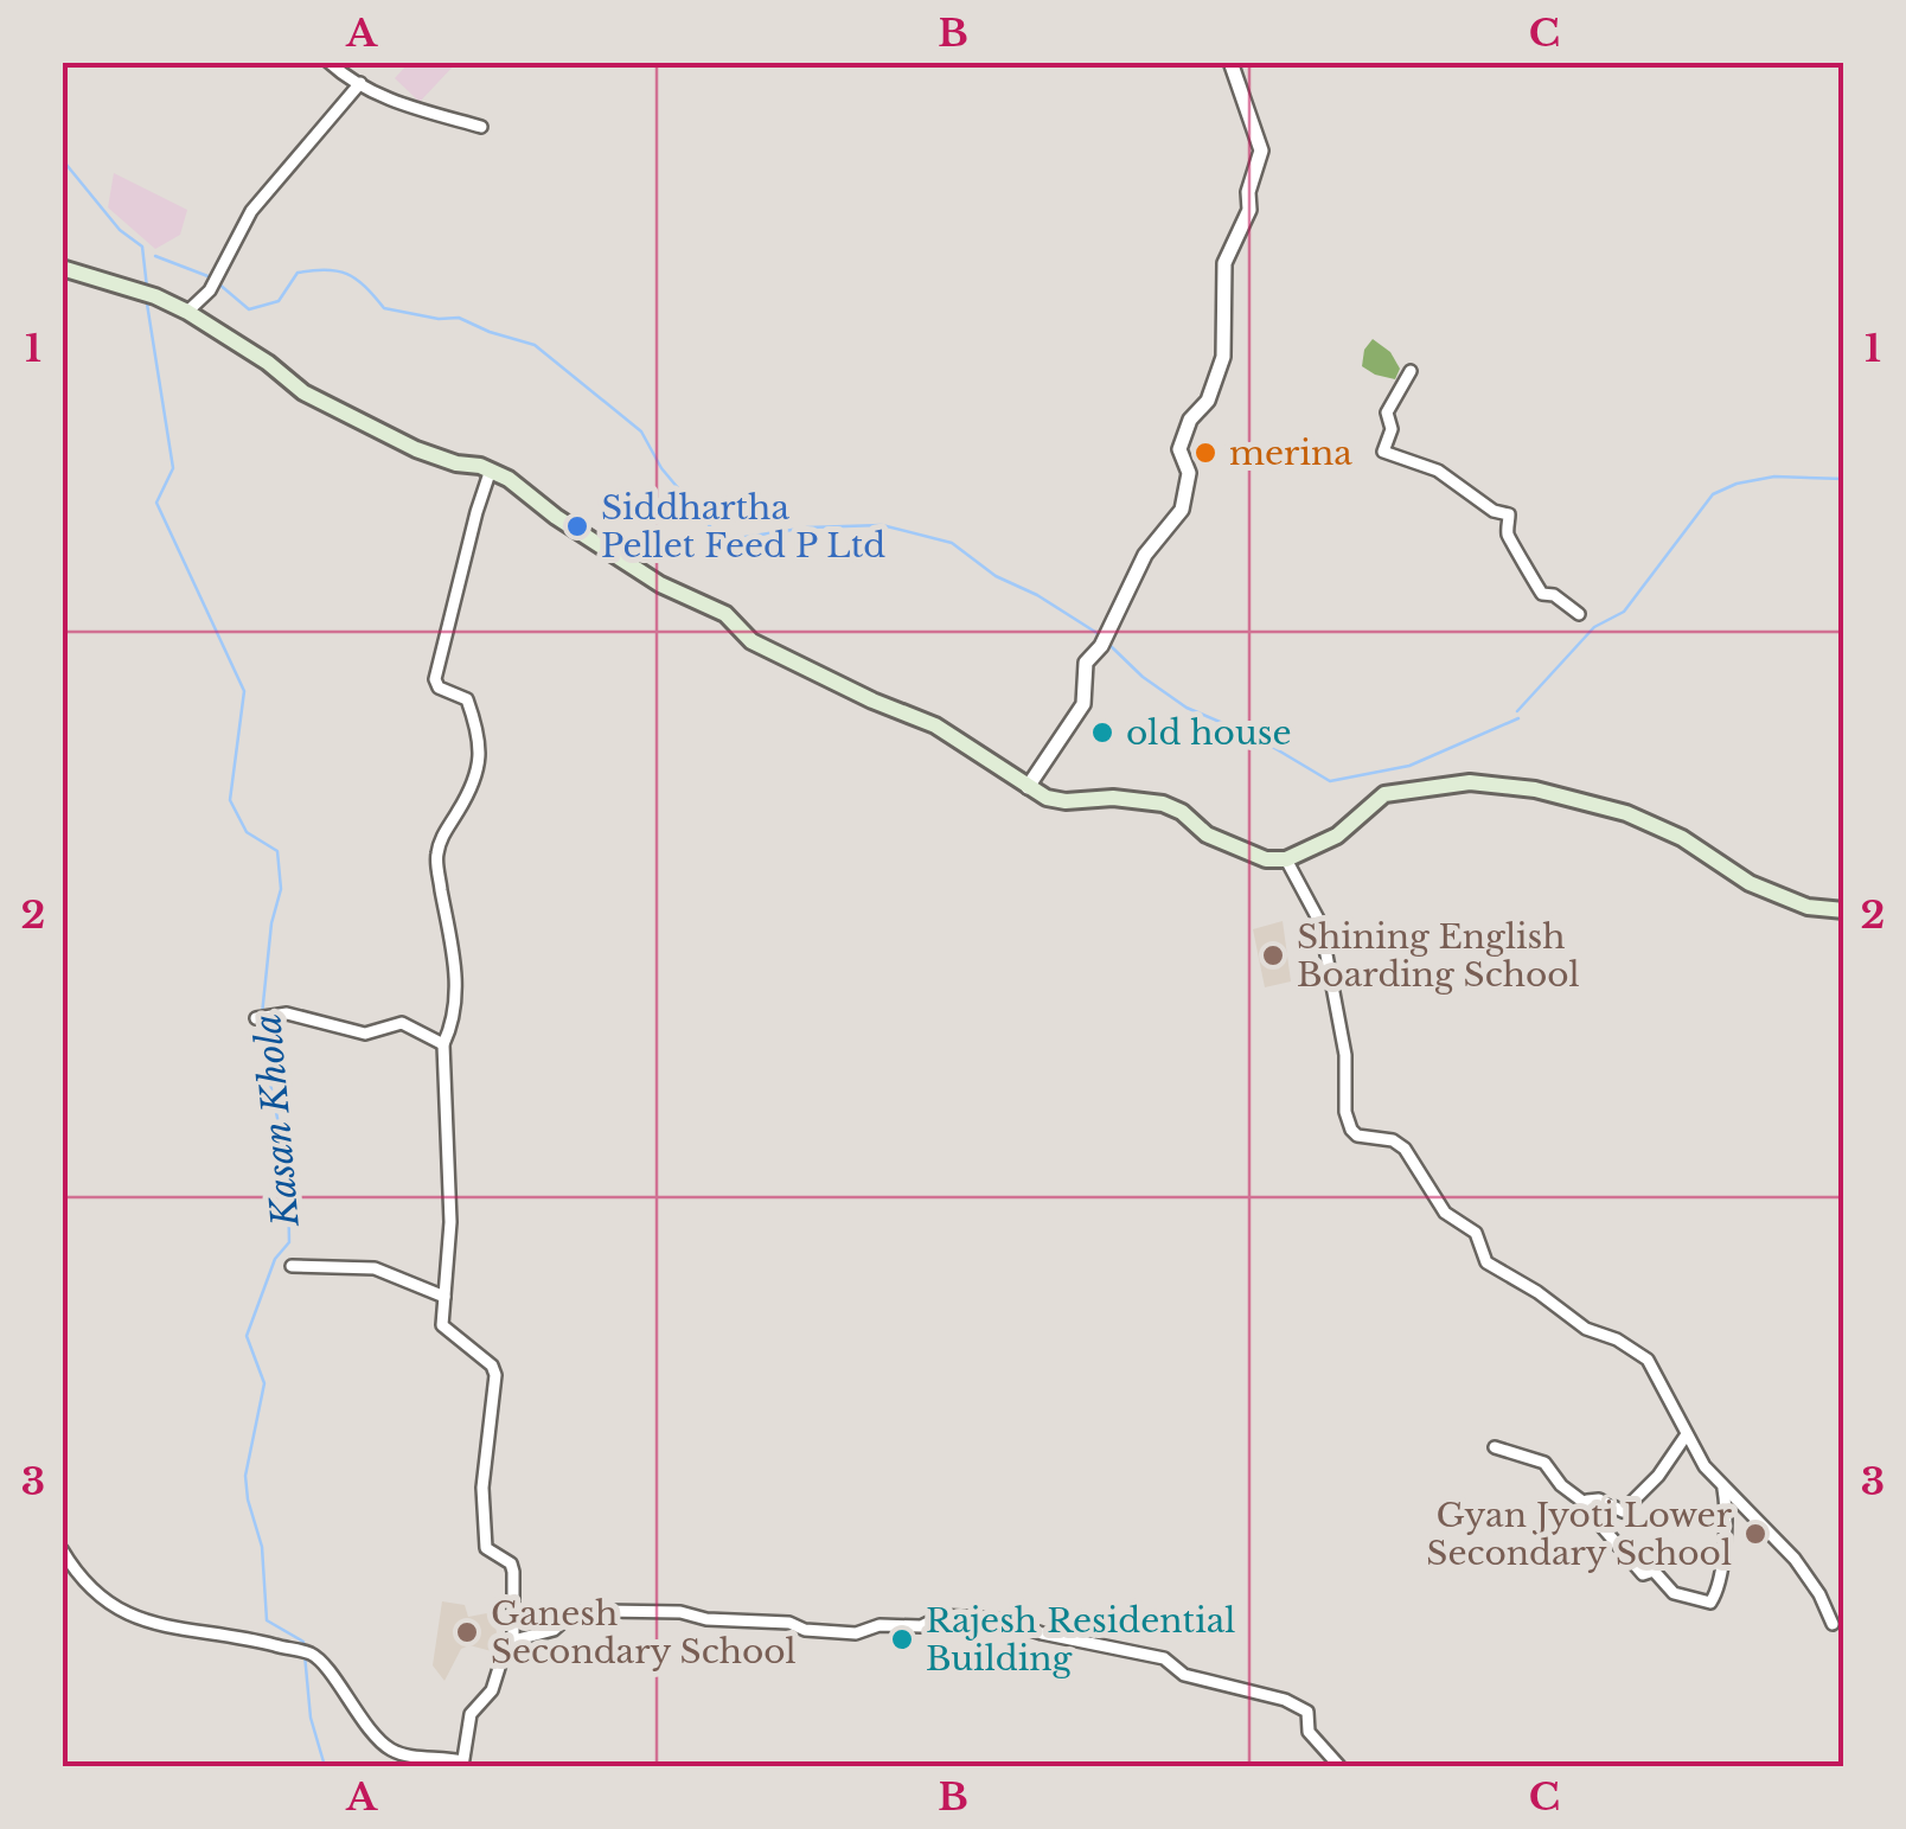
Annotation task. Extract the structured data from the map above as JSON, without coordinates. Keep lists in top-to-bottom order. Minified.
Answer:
{"water":["Kasan Khola"],"places":["merina","Siddhartha Pellet Feed P Ltd","old house","Shining English Boarding School","Gyan Jyoti Lower Secondary School","Ganesh Secondary School","Rajesh Residential Building"],"grid":{"columns":["A","B","C"],"rows":["1","2","3"]}}
